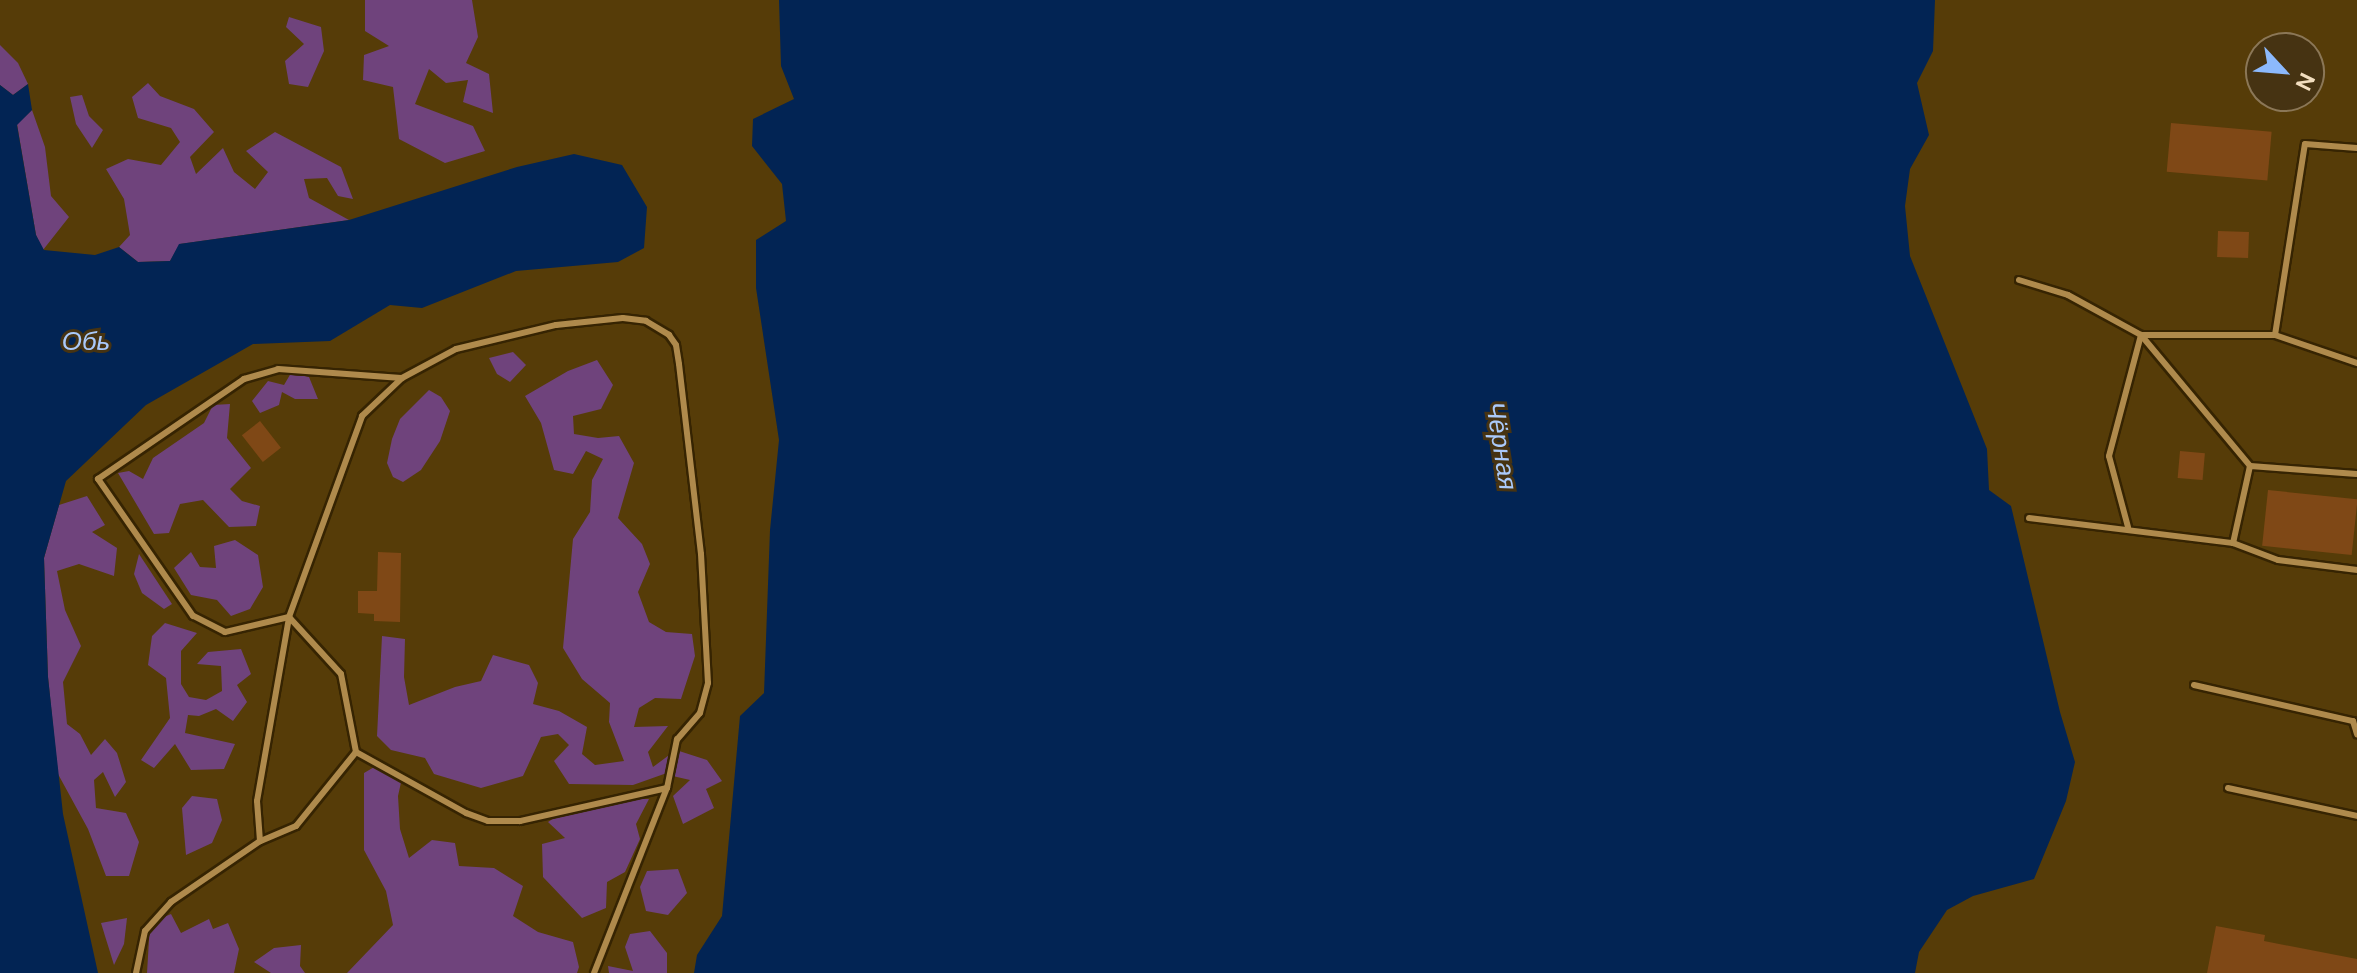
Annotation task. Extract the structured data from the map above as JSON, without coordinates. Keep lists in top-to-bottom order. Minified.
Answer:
{"water":["Обь","Чёрная"],"north":"bottom right"}
